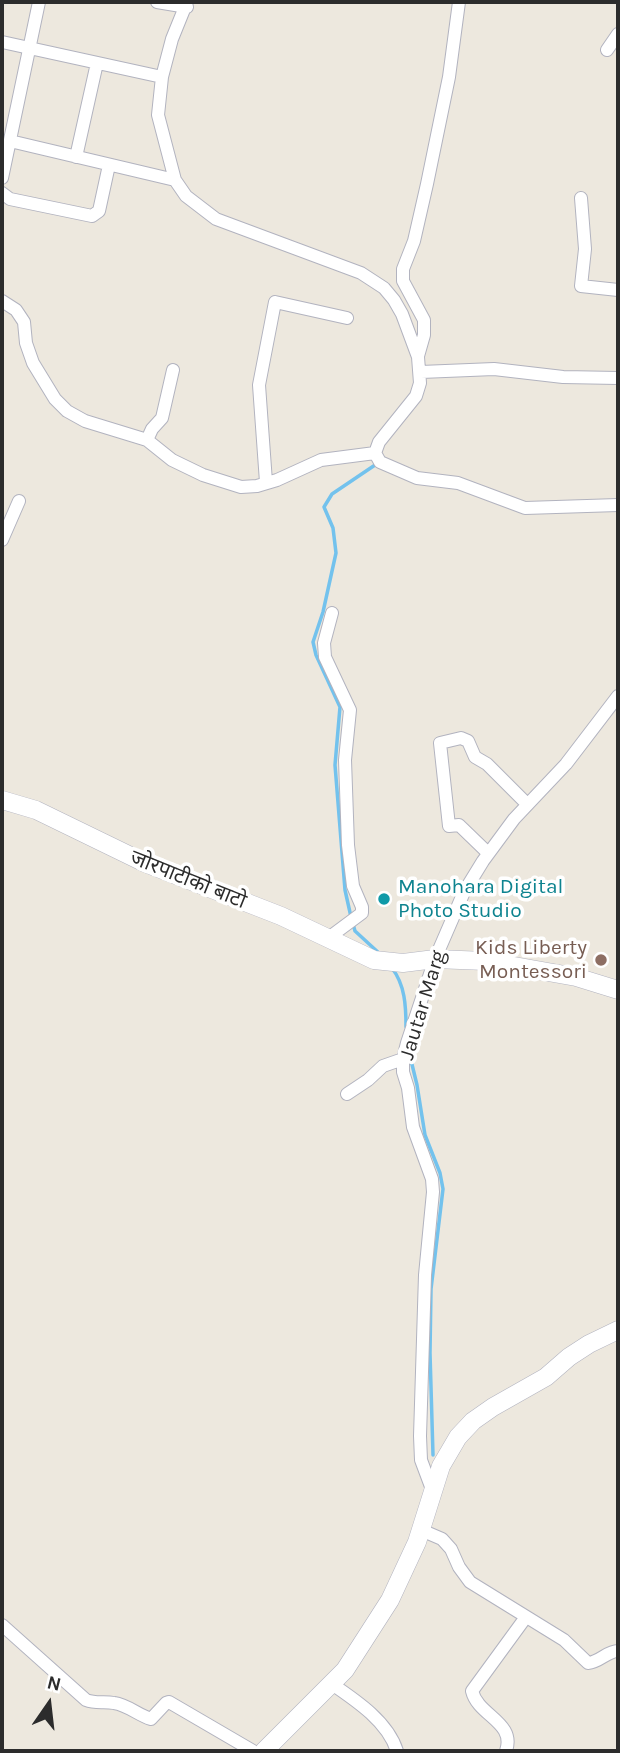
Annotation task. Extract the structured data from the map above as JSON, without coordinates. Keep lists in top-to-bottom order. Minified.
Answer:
{"streets":{"street":["जोरपाटीको बाटो","Jautar Marg"]},"crossings":[["जोरपाटीको बाटो","Jautar Marg"]],"places":["Manohara Digital Photo Studio","Kids Liberty Montessori"],"north":"top"}
